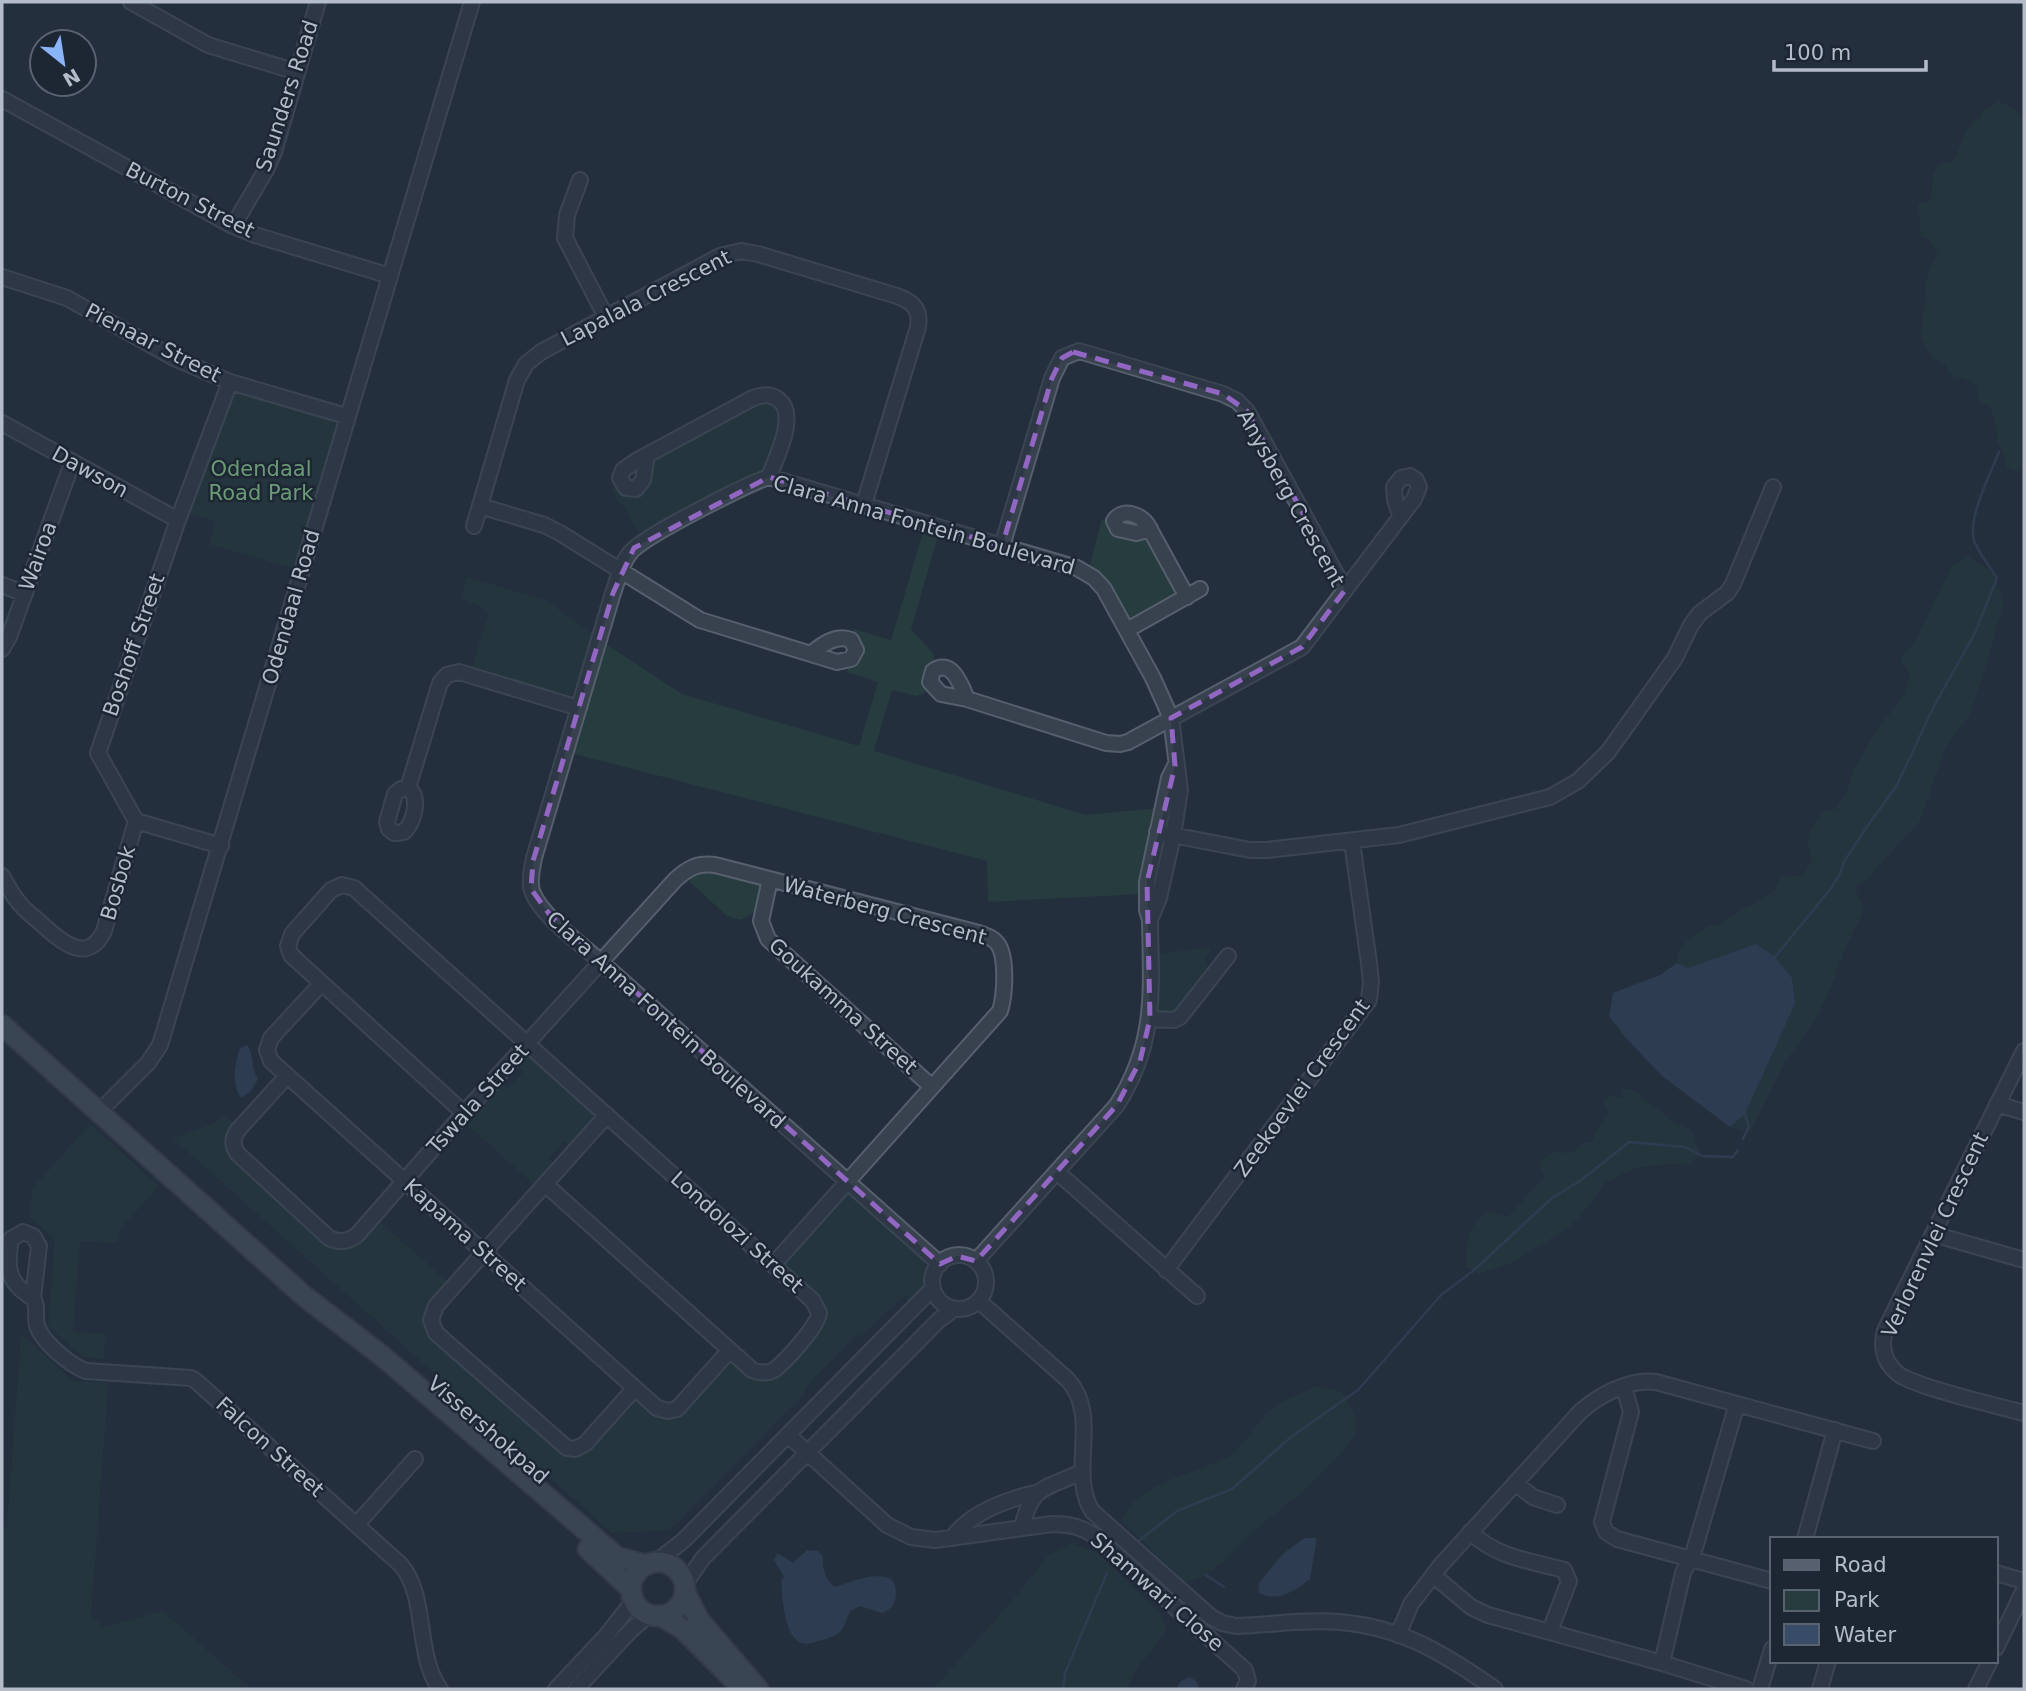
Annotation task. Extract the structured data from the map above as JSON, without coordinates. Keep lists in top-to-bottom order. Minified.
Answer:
{"streets":{"main road":["Vissershokpad"],"street":["Saunders Road","Burton Street","Lapalala Crescent","Pienaar Street","Dawson","Anysberg Crescent","Clara Anna Fontein Boulevard","Wairoa","Odendaal Road","Boshoff Street","Bosbok","Waterberg Crescent","Goukamma Street","Zeekoevlei Crescent","Tswala Street","Londolozi Street","Kapama Street","Verlorenvlei Crescent","Falcon Street","Shamwari Close"]},"crossings":[["Saunders Road","Burton Street"],["Burton Street","Odendaal Road"],["Lapalala Crescent","Clara Anna Fontein Boulevard"],["Pienaar Street","Odendaal Road"],["Pienaar Street","Boshoff Street"],["Dawson","Wairoa"],["Dawson","Boshoff Street"],["Anysberg Crescent","Clara Anna Fontein Boulevard"],["Clara Anna Fontein Boulevard","Waterberg Crescent"],["Clara Anna Fontein Boulevard","Tswala Street"],["Odendaal Road","Vissershokpad"],["Boshoff Street","Bosbok"],["Waterberg Crescent","Goukamma Street"],["Waterberg Crescent","Tswala Street"],["Waterberg Crescent","Londolozi Street"],["Tswala Street","Londolozi Street"],["Tswala Street","Kapama Street"],["Londolozi Street","Kapama Street"]],"parks":["Odendaal Road Park"],"legend":["Road","Park","Water"],"scale_bar":"100 m","north":"bottom right"}
